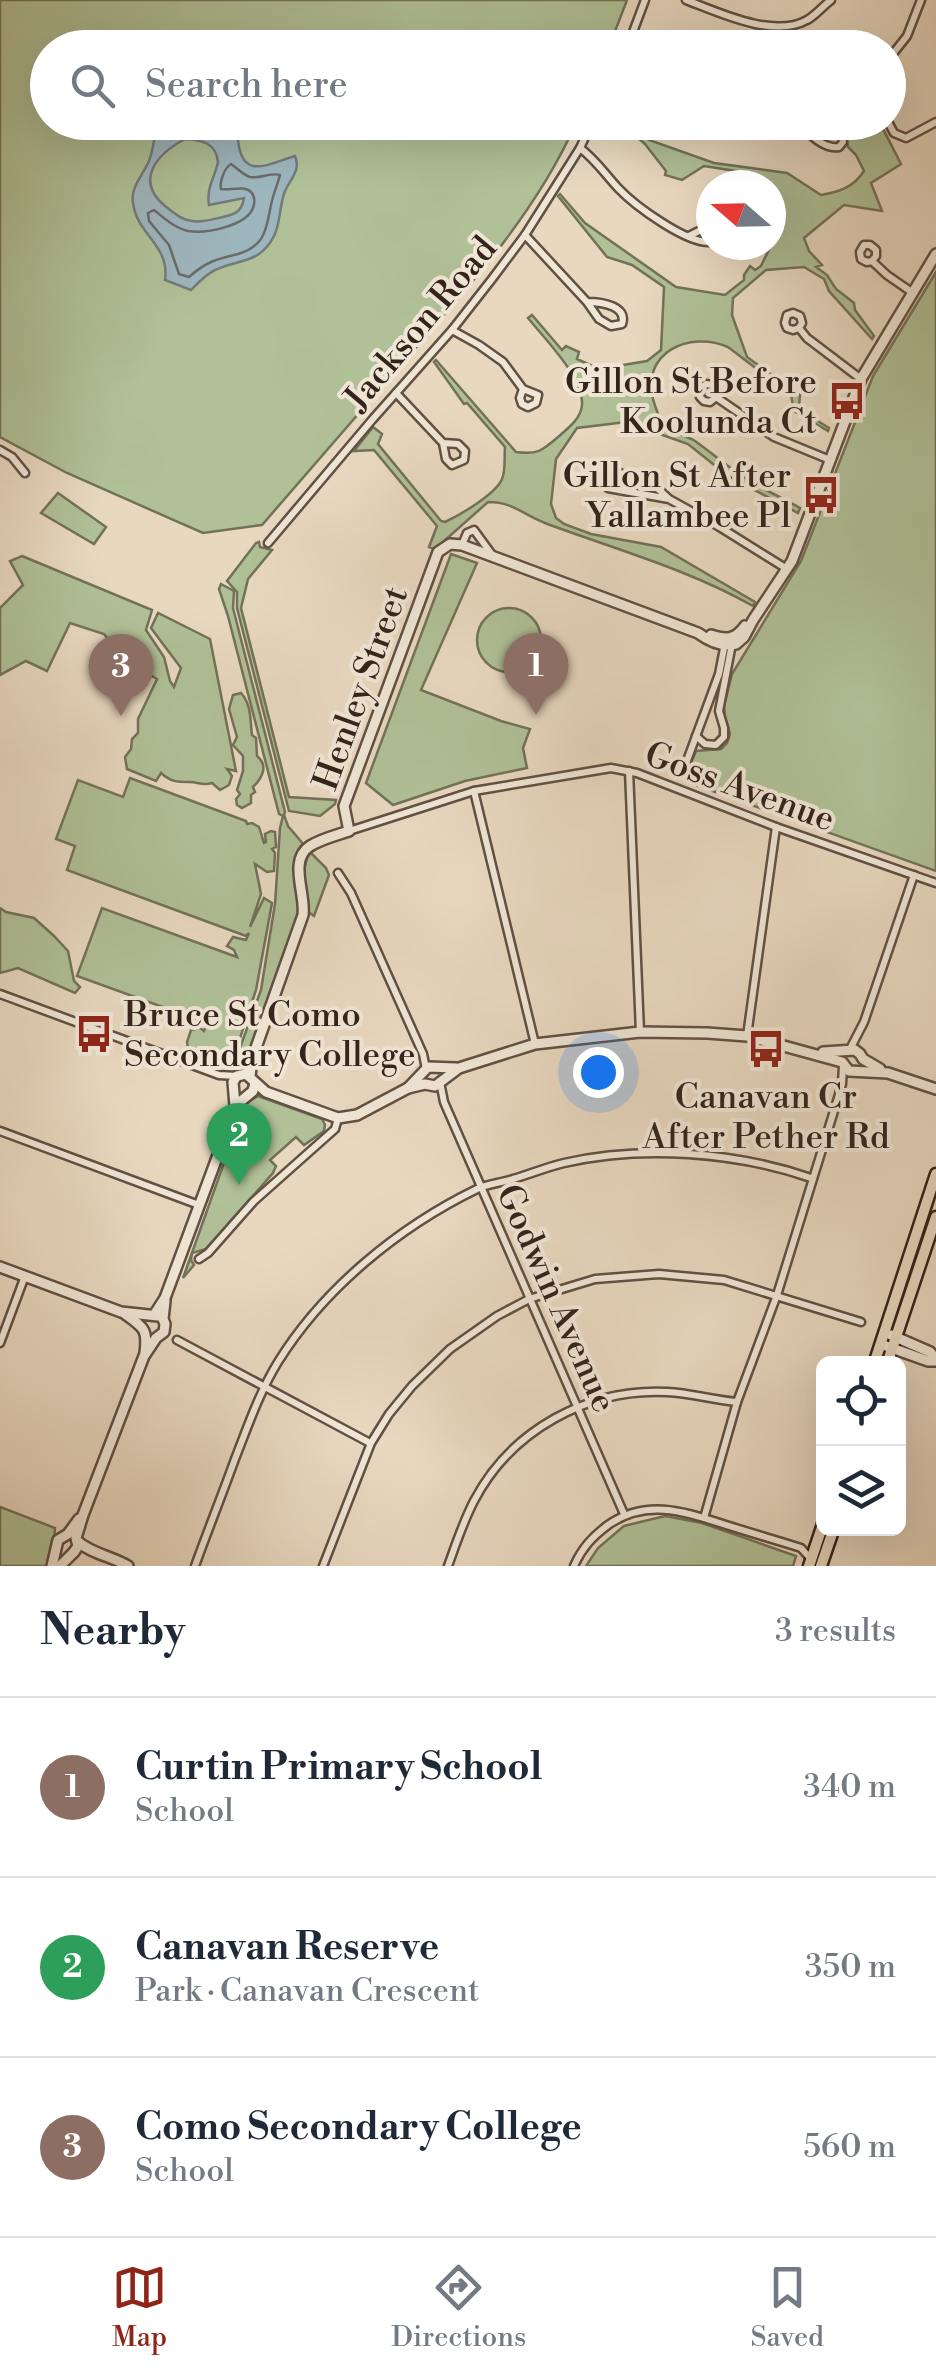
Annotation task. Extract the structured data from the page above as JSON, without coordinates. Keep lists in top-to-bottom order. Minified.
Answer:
{"streets":{"street":["Jackson Road","Henley Street","Goss Avenue","Godwin Avenue"]},"crossings":[["Henley Street","Goss Avenue"]],"places":{"bus stop":["Gillon St Before Koolunda Ct","Gillon St After Yallambee Pl","Bruce St Como Secondary College","Canavan Cr After Pether Rd"]},"north":"left","page":{"search":"Search here","pins":["1","3","2"],"heading":["Nearby","3 results"],"list":[{"mark":"1","name":"Curtin Primary School","note":"School","value":"340 m"},{"mark":"2","name":"Canavan Reserve","note":"Park · Canavan Crescent","value":"350 m"},{"mark":"3","name":"Como Secondary College","note":"School","value":"560 m"}],"nav":["Map","Directions","Saved"]}}
